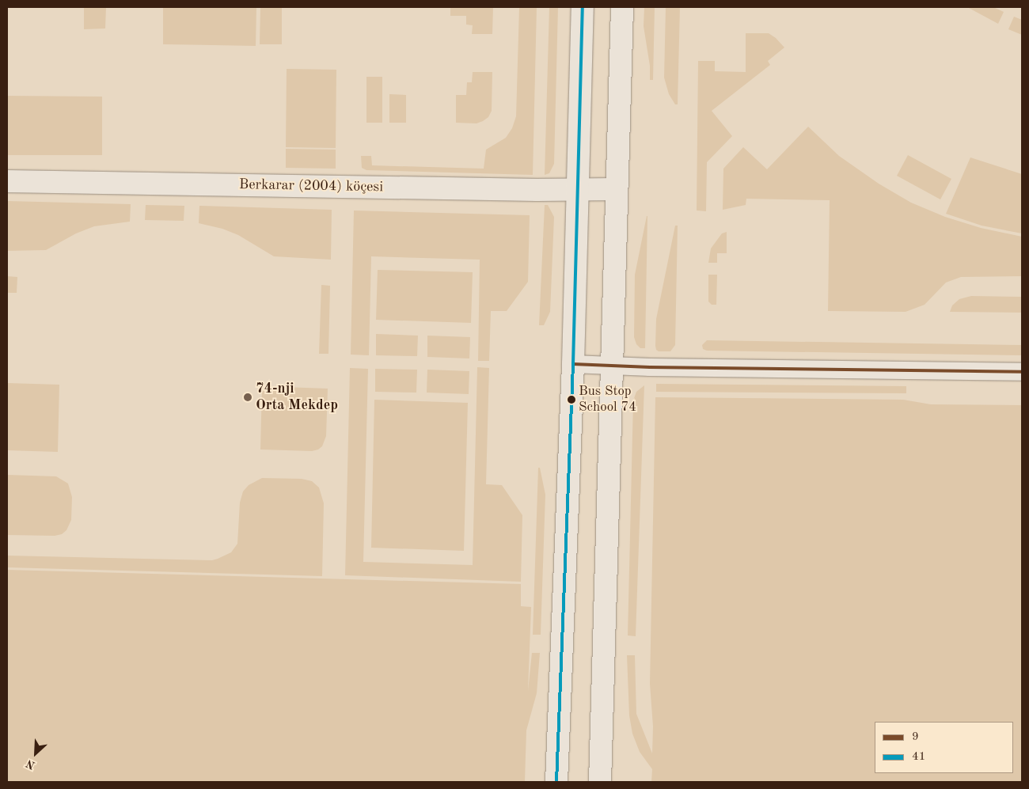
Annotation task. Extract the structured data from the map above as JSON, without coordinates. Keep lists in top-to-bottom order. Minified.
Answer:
{"streets":{"street":["Berkarar (2004) köçesi"]},"places":["74-nji Orta Mekdep","Bus Stop School 74"],"lines":["transit line 41","transit line 9"],"legend":["9","41"],"north":"bottom left"}
